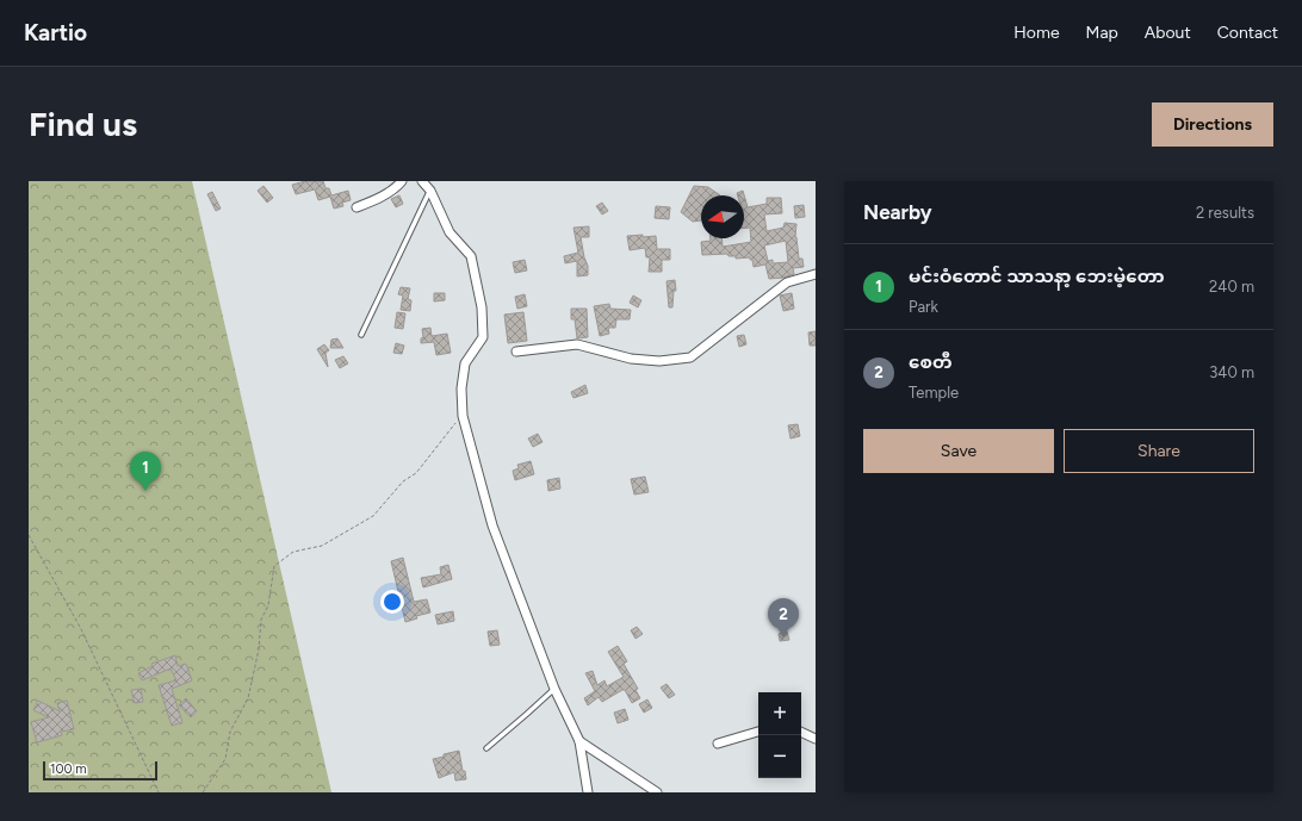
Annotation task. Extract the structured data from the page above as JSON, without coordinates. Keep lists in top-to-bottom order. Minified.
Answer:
{"scale_bar":"100 m","north":"left","page":{"header":"Kartio","nav":["Home","Map","About","Contact"],"buttons":["Directions",["Save","Share"]],"title":"Find us","heading":["Nearby","2 results"],"list":[{"mark":"1","name":"မင်းဝံတောင် သာသနာ့ ‌ဘေးမဲ့တော","note":"Park","value":"240 m"},{"mark":"2","name":"စေတီ","note":"Temple","value":"340 m"}],"pins":["1","2"],"map_buttons":["+","−"],"scale":"100 m"}}
